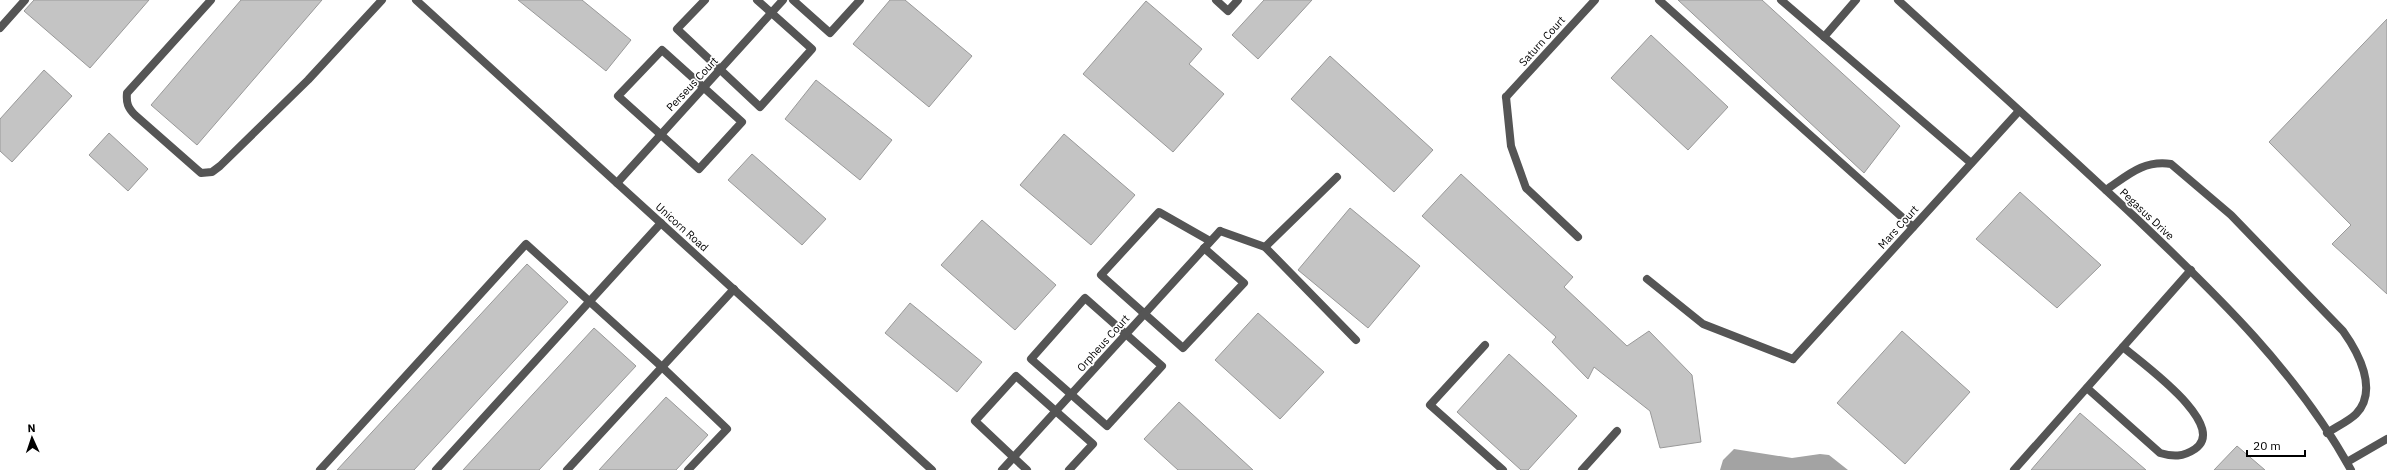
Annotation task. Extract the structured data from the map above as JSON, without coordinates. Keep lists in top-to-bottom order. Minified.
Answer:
{"streets":{"street":["Saturn Court","Perseus Court","Pegasus Drive","Unicorn Road","Mars Court","Orpheus Court"]},"crossings":[["Perseus Court","Unicorn Road"],["Pegasus Drive","Mars Court"]],"scale_bar":"20 m","north":"top"}
